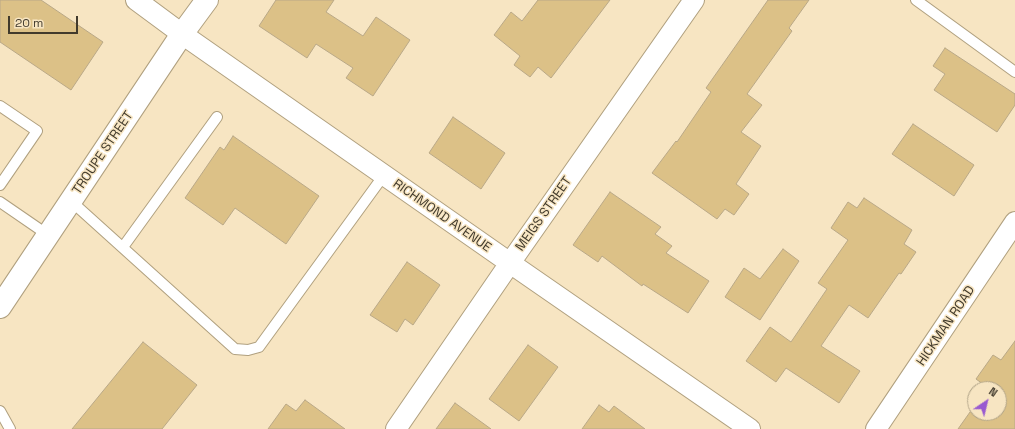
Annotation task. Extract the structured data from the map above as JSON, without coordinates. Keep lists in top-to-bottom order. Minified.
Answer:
{"streets":{"street":["TROUPE STREET","MEIGS STREET","RICHMOND AVENUE","HICKMAN ROAD"]},"crossings":[["TROUPE STREET","RICHMOND AVENUE"],["MEIGS STREET","RICHMOND AVENUE"]],"scale_bar":"20 m","north":"top right"}
